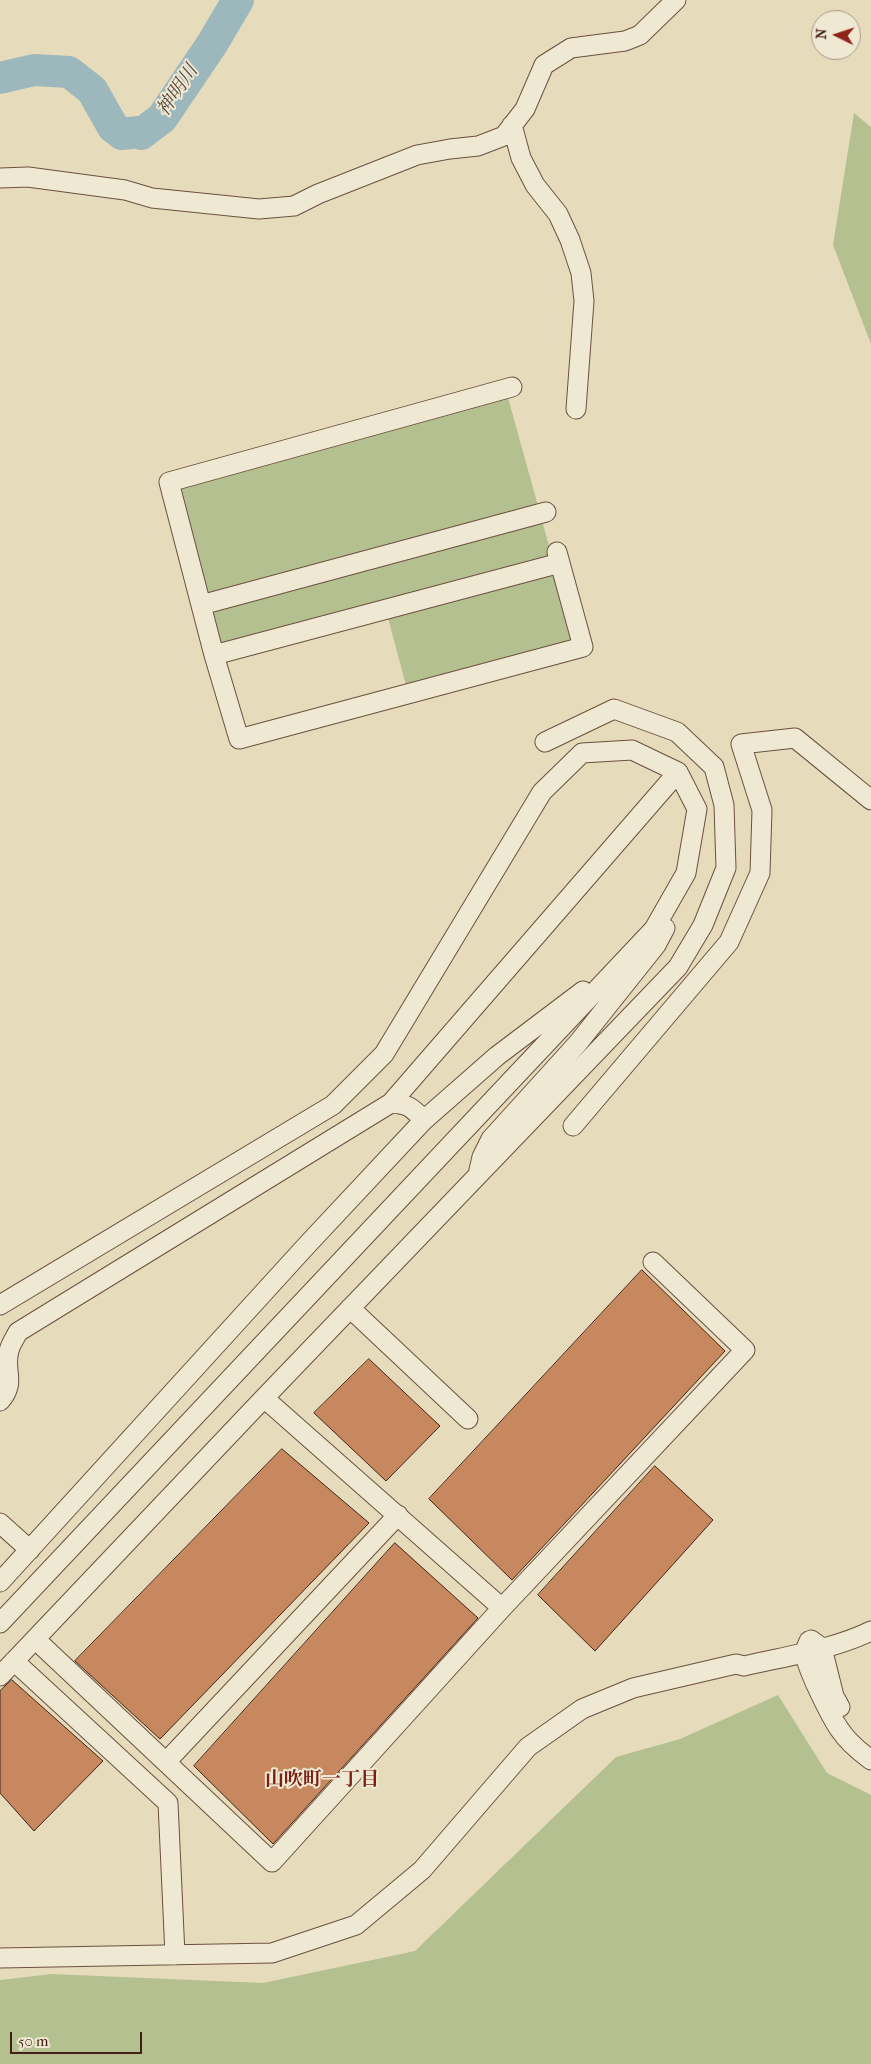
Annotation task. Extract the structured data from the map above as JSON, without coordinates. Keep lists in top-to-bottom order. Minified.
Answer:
{"districts":["山吹町一丁目"],"water":["神明川"],"scale_bar":"50 m","north":"left"}
